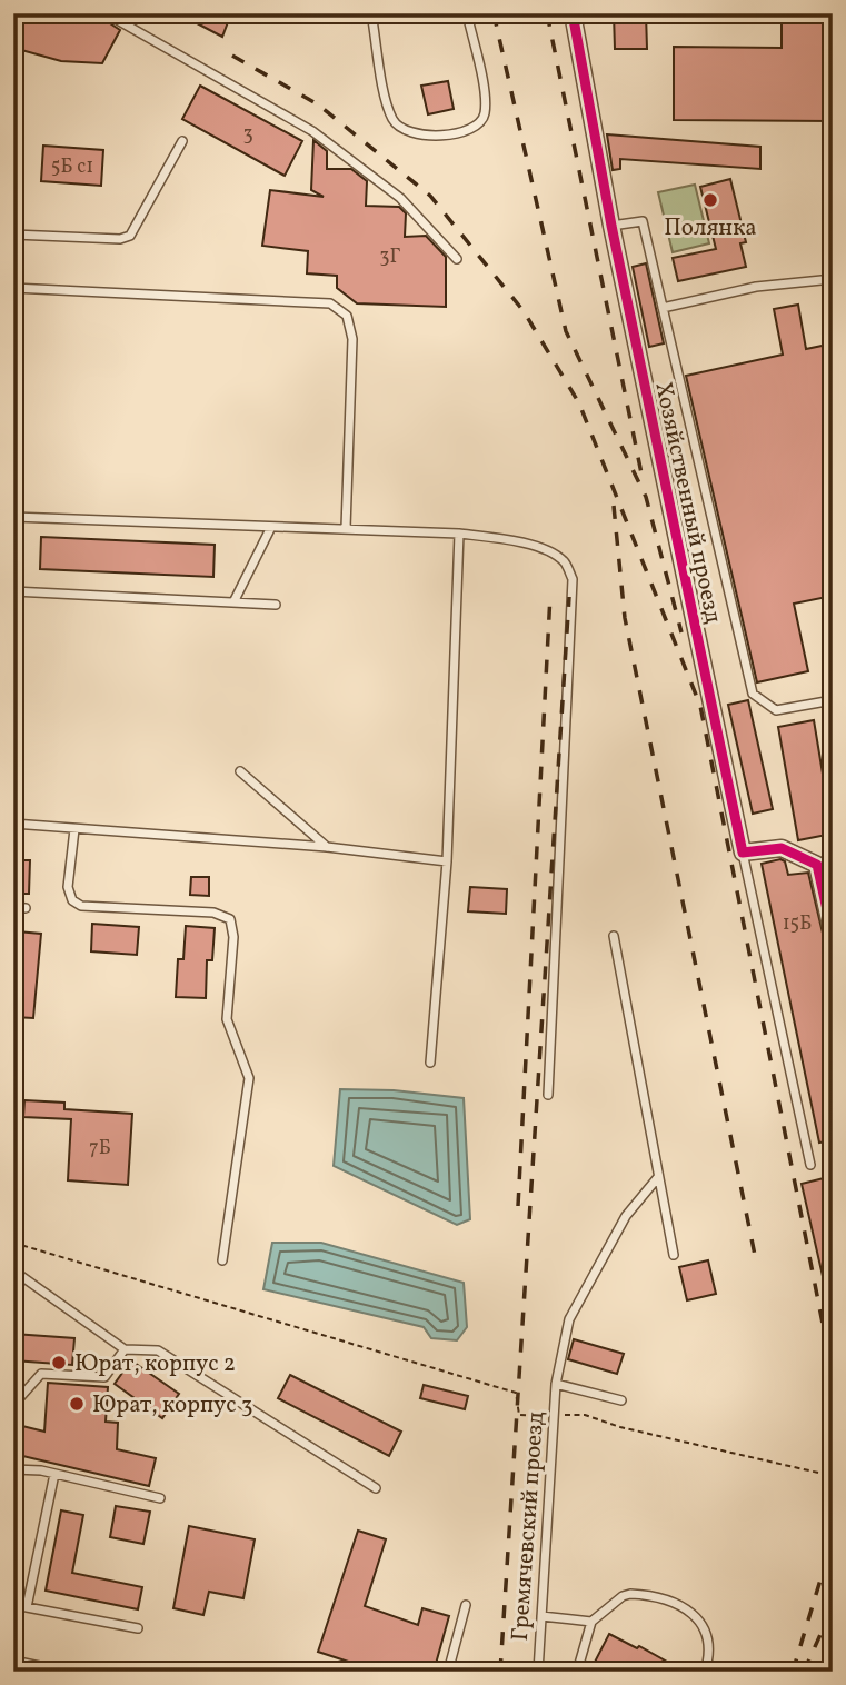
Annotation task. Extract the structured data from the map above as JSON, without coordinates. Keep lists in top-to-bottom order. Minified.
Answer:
{"streets":{"street":["Хозяйственный проезд"],"lane":["Гремячевский проезд"]},"places":["Полянка","Юрат, корпус 2","Юрат, корпус 3"],"house_numbers":["3","5Б с1","3Г","15Б","7Б"]}
